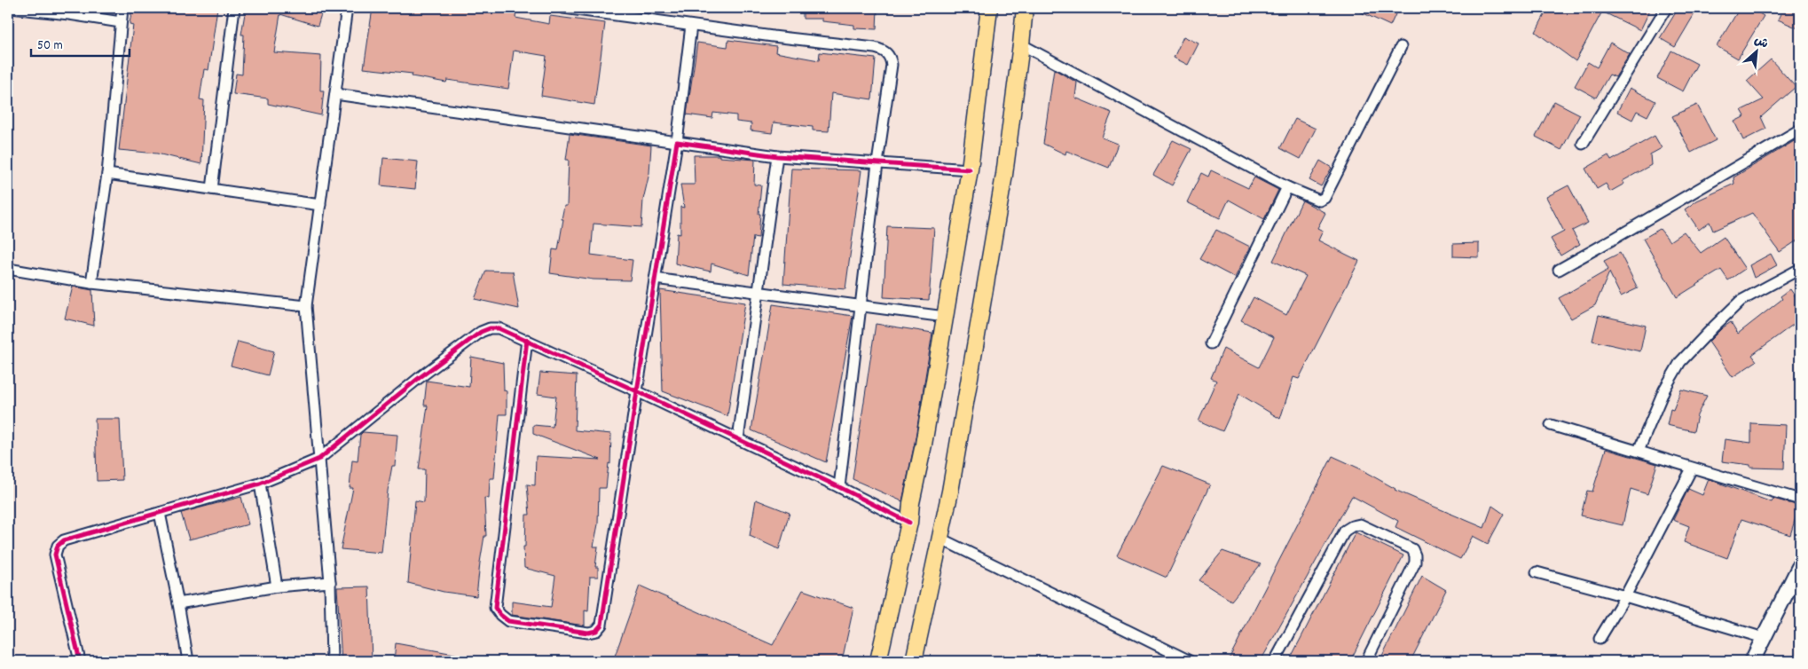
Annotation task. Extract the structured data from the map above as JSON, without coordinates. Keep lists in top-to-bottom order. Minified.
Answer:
{"scale_bar":"50 m","north":"top right"}
